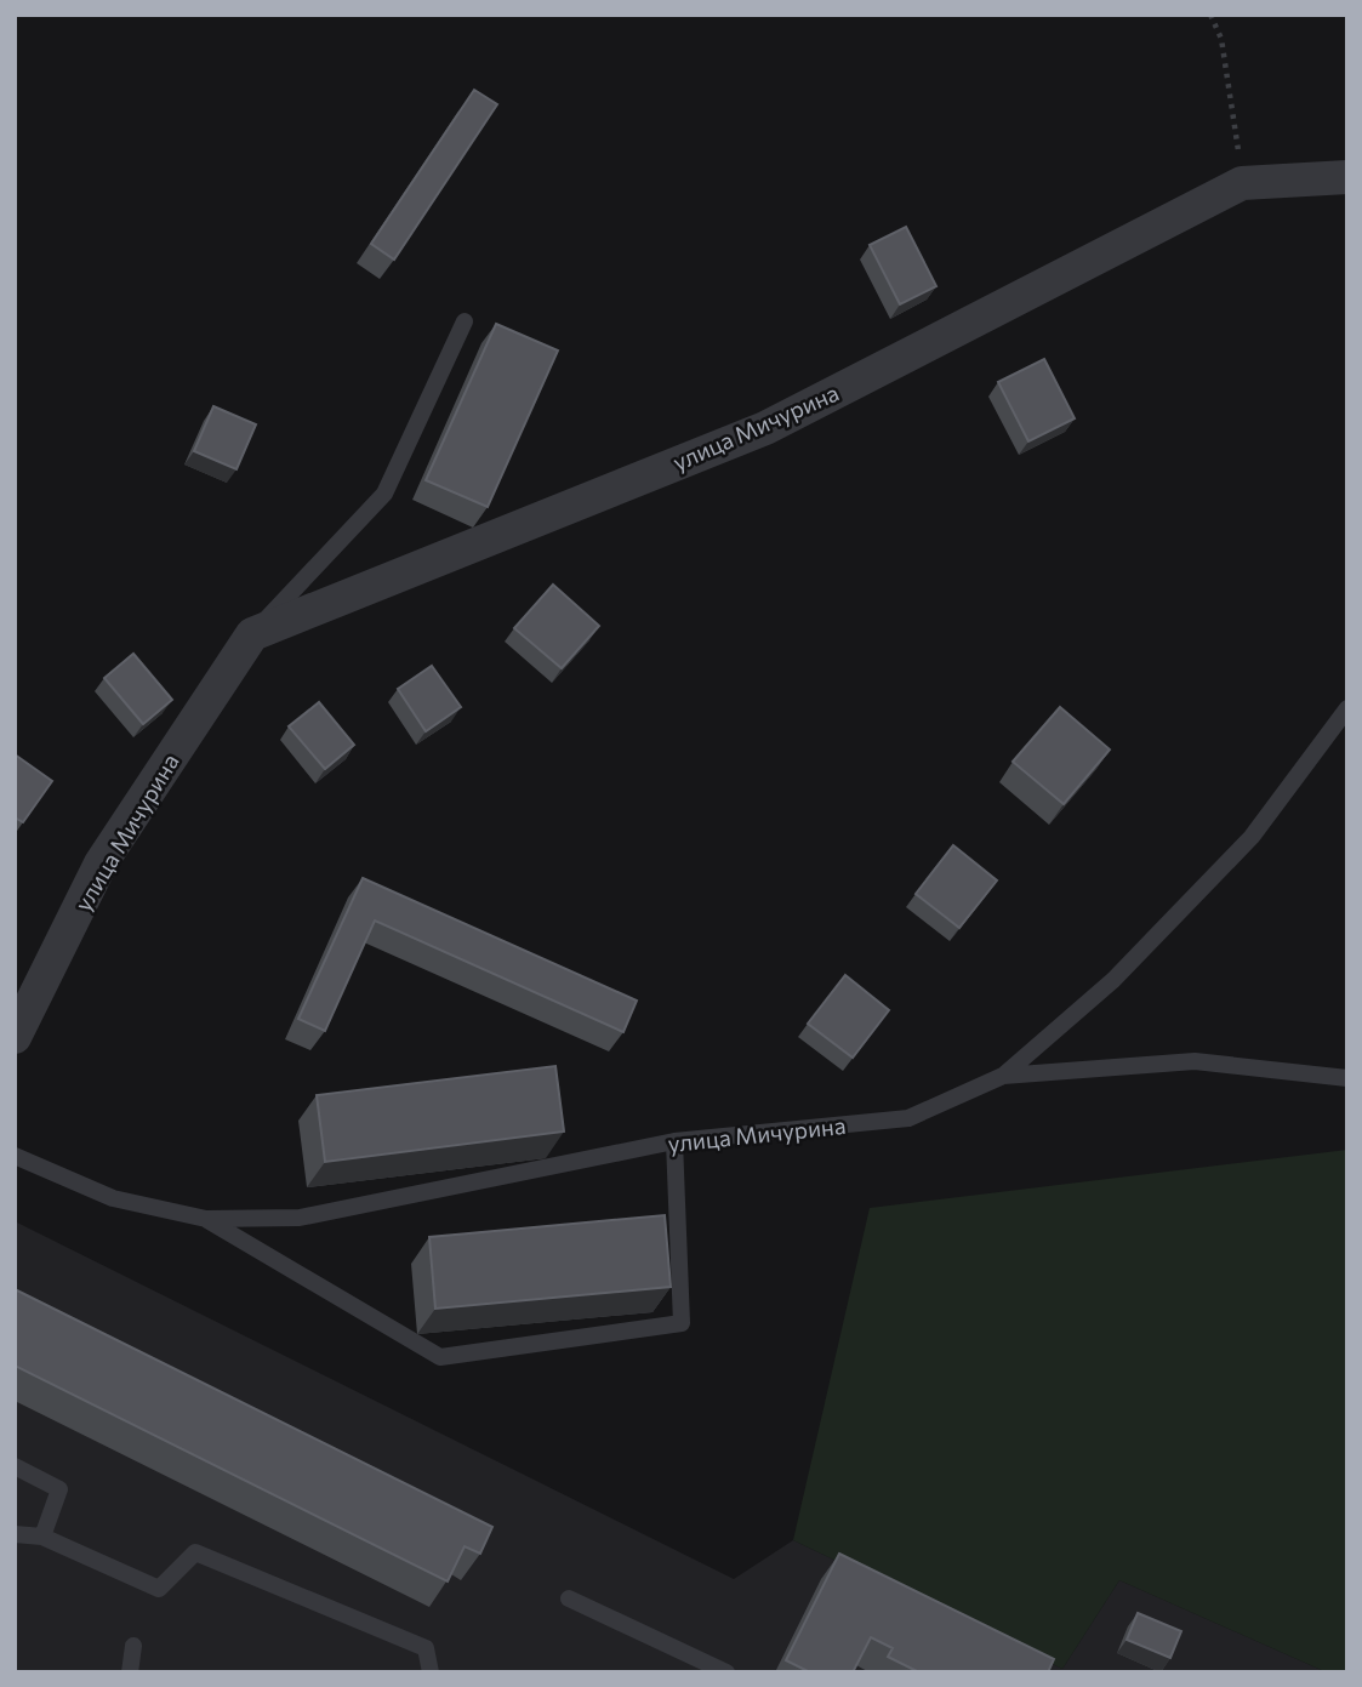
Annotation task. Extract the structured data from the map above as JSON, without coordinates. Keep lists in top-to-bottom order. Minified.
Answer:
{"streets":{"street":["улица Мичурина"]}}
